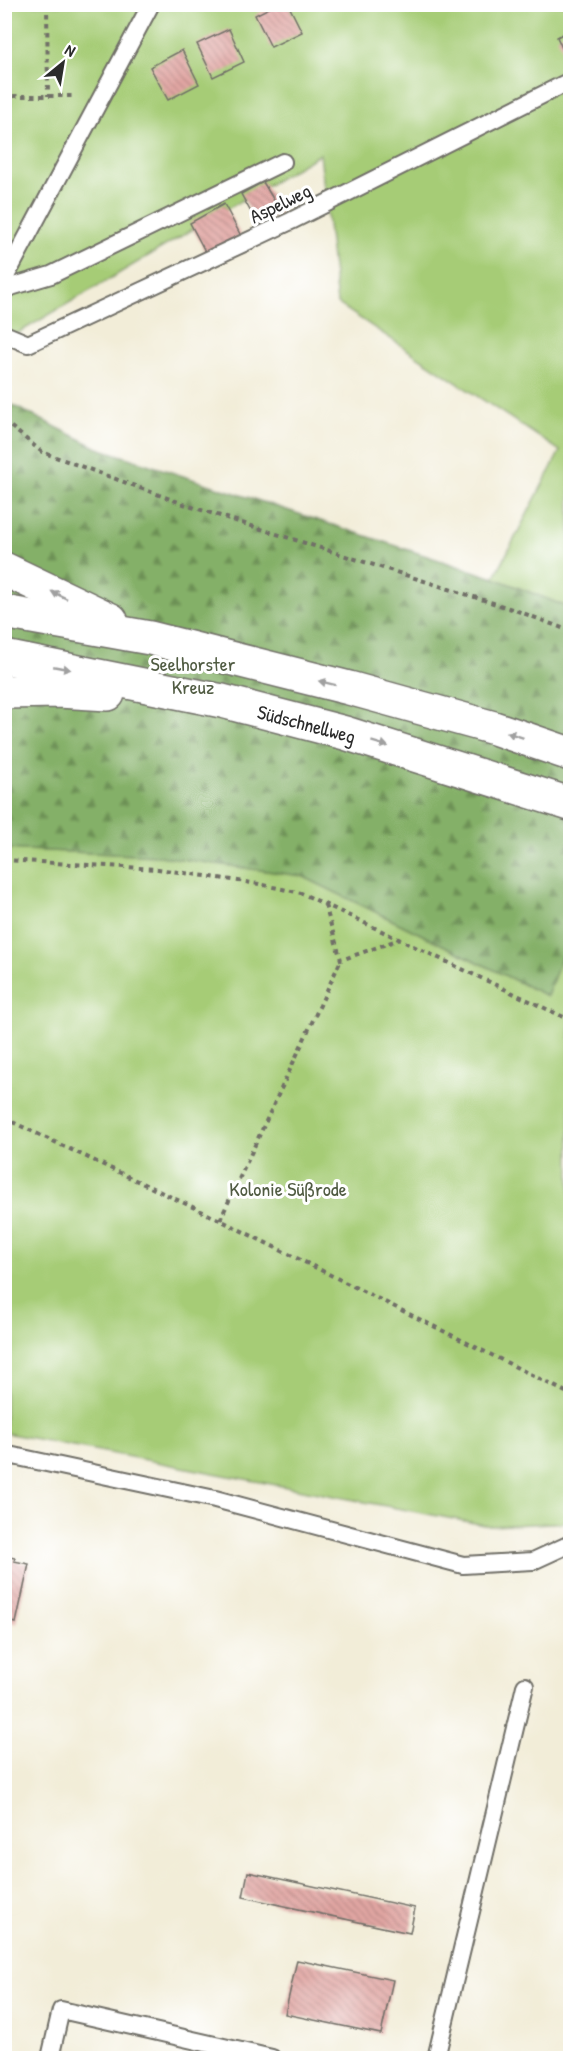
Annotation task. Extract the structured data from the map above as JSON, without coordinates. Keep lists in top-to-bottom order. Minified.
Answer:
{"streets":{"highway":["Südschnellweg"],"lane":["Aspelweg"]},"parks":["Seelhorster Kreuz","Kolonie Süßrode"],"north":"top right"}
